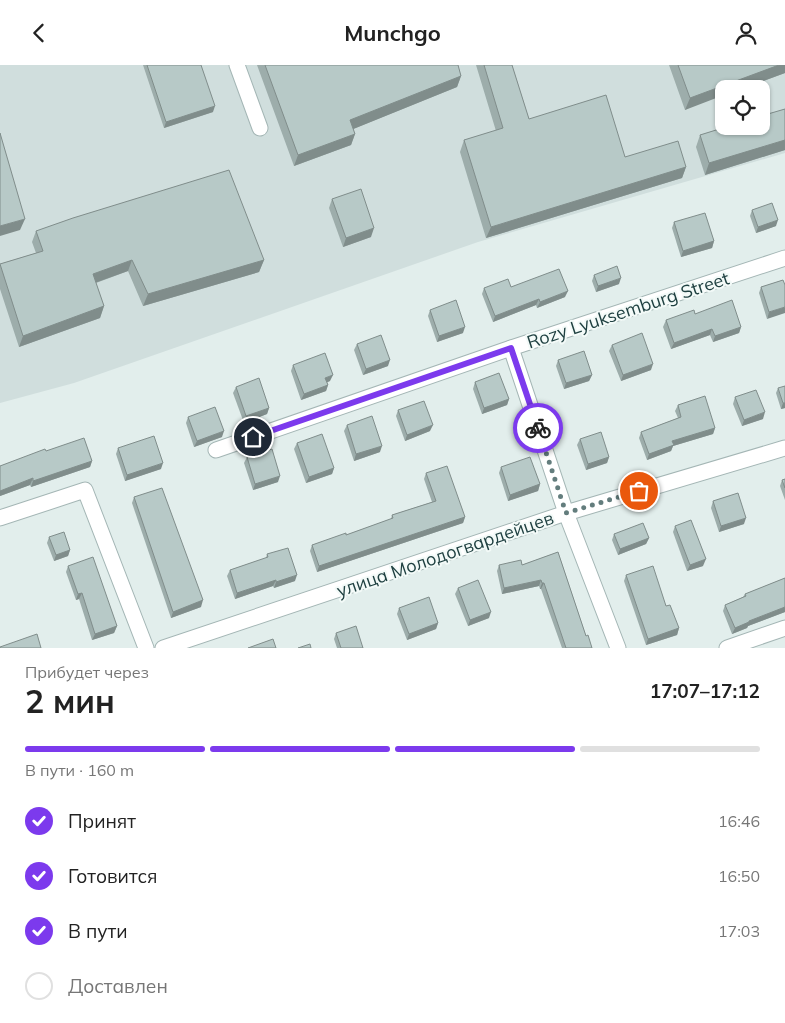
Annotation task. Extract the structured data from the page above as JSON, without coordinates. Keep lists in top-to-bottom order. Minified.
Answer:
{"streets":{"street":["Rozy Lyuksemburg Street","улица Молодогвардейцев"]},"page":{"header":"Munchgo","heading":["2 мин","Прибудет через","17:07–17:12"],"bar":"В пути · 160 m","list":[["Принят","16:46"],["Готовится","16:50"],["В пути","17:03"],"Доставлен"]}}
